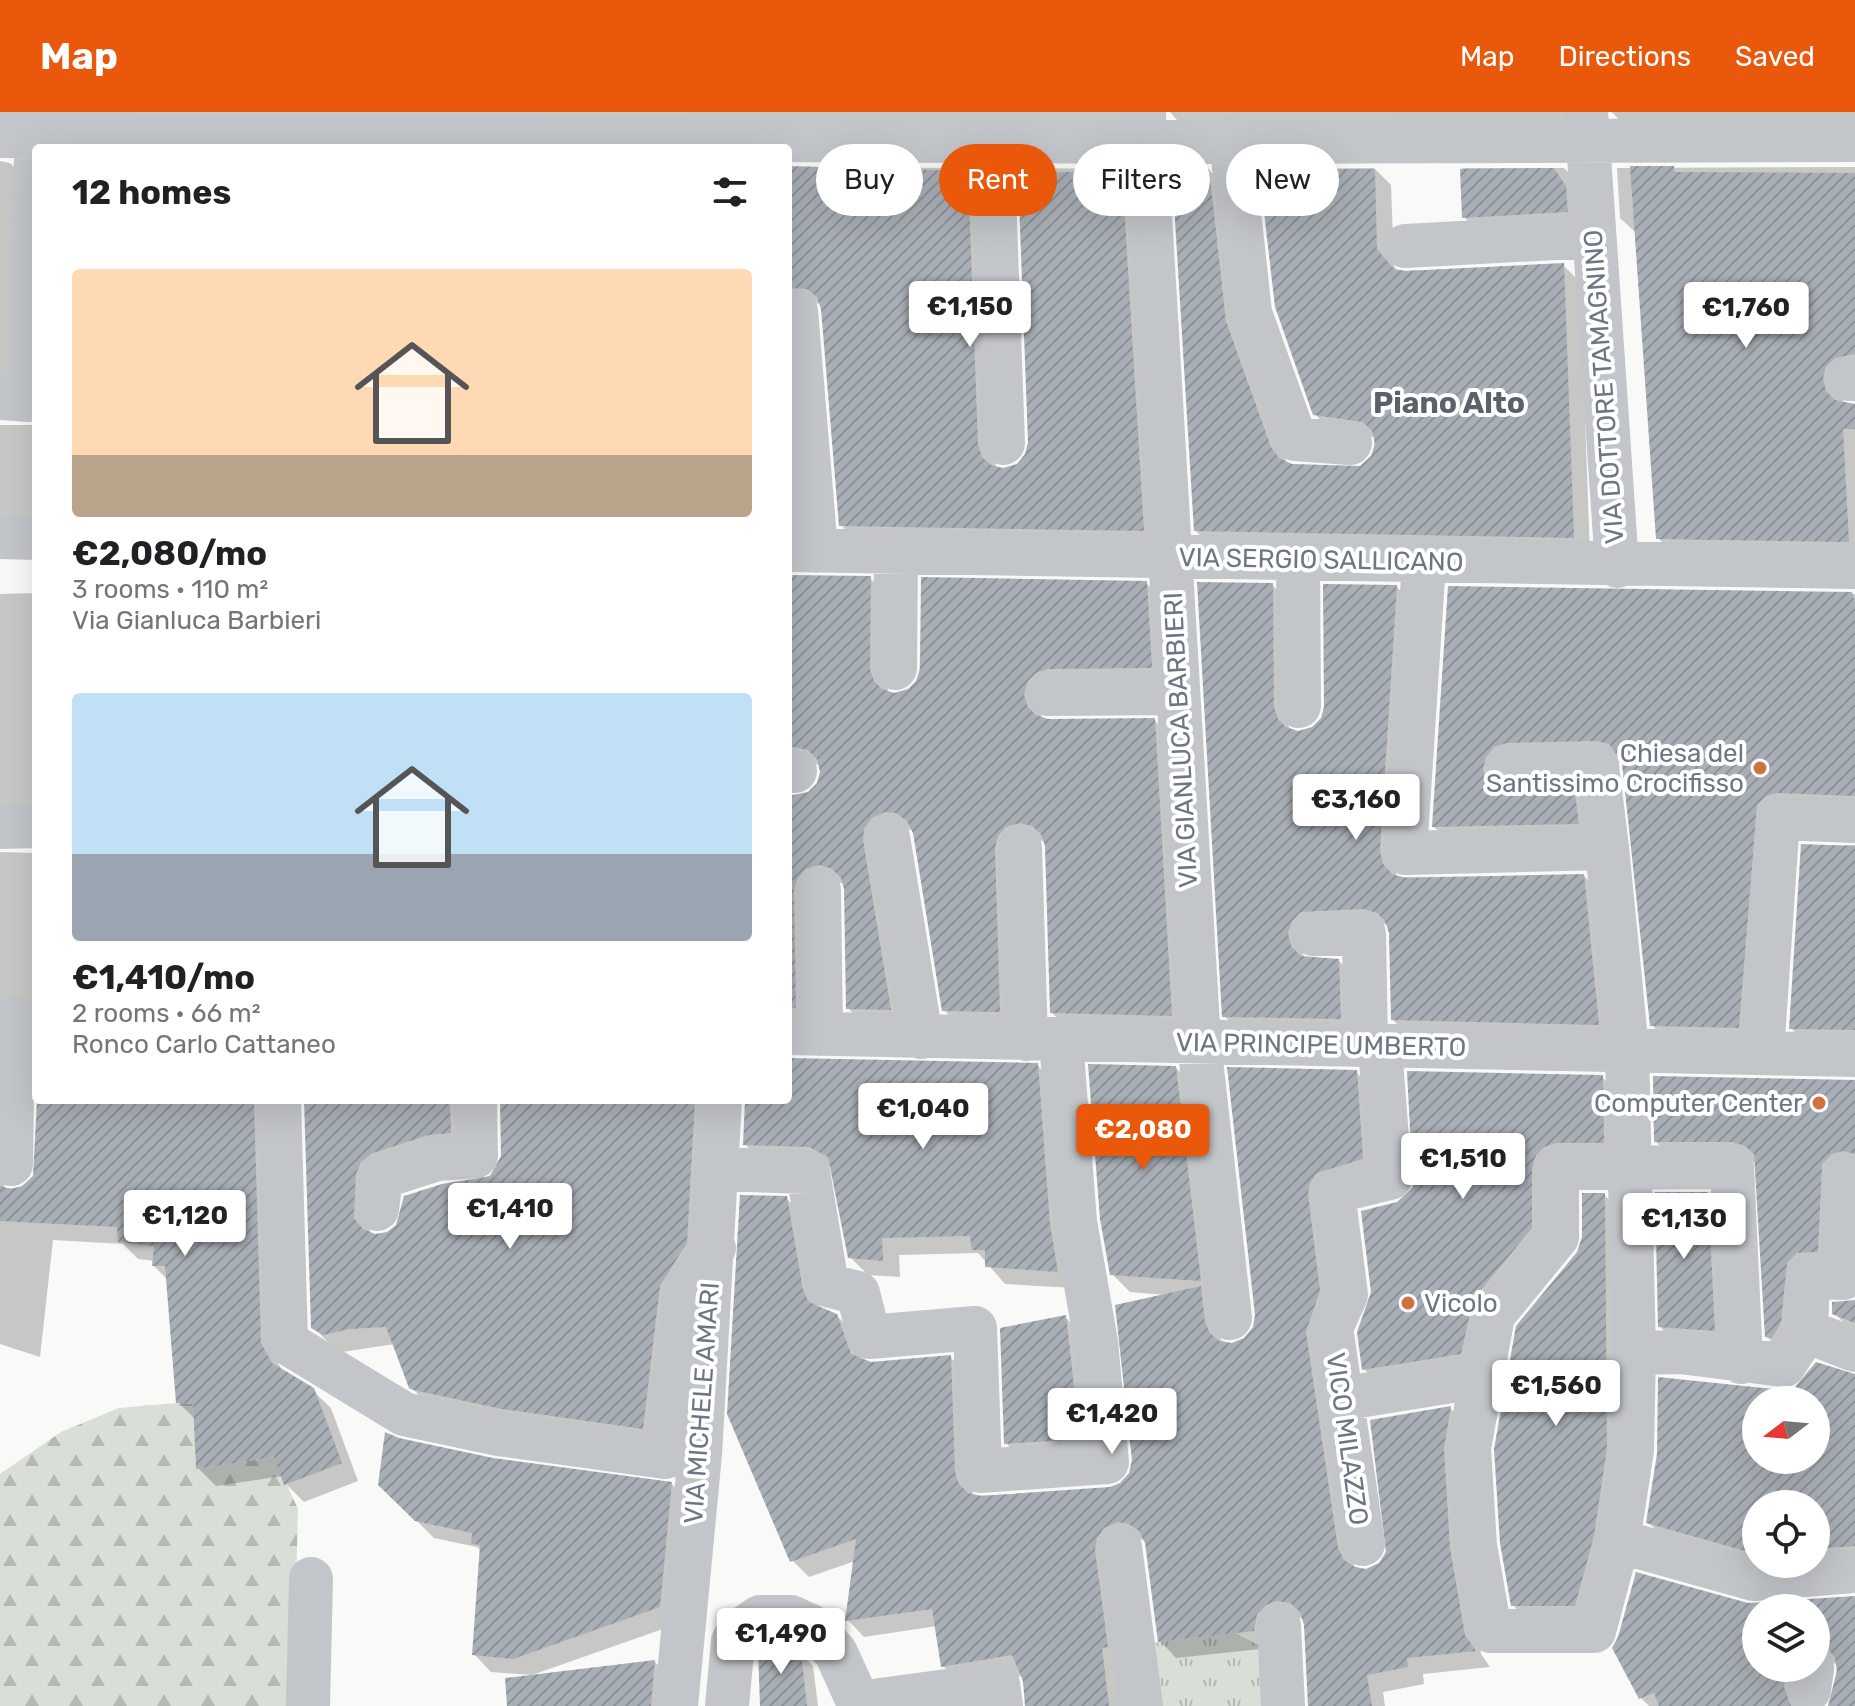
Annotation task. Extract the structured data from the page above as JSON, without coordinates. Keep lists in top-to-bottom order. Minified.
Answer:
{"streets":{"street":["VIA DOTTORE TAMAGNINO","VIA SERGIO SALLICANO","VIA GIANLUCA BARBIERI","VIA PRINCIPE UMBERTO","VIA MICHELE AMARI","VICO MILAZZO"]},"crossings":[["VIA DOTTORE TAMAGNINO","VIA SERGIO SALLICANO"],["VIA SERGIO SALLICANO","VIA GIANLUCA BARBIERI"],["VIA GIANLUCA BARBIERI","VIA PRINCIPE UMBERTO"],["VIA PRINCIPE UMBERTO","VICO MILAZZO"]],"districts":["Piano Alto"],"places":["Chiesa del Santissimo Crocifisso","Computer Center","Vicolo"],"north":"left","page":{"header":"Map","nav":["Map","Directions","Saved"],"chip":["Buy","Rent","Filters","New"],"heading":"12 homes","list":[{"name":"€2,080/mo","note":"3 rooms · 110 m² · Via Gianluca Barbieri"},{"name":"€1,410/mo","note":"2 rooms · 66 m² · Ronco Carlo Cattaneo"}],"price":["€1,150","€1,760","€3,160","€1,040","€2,080","€1,510","€1,410","€1,120","€1,130","€1,560","€1,420","€1,490"]}}
